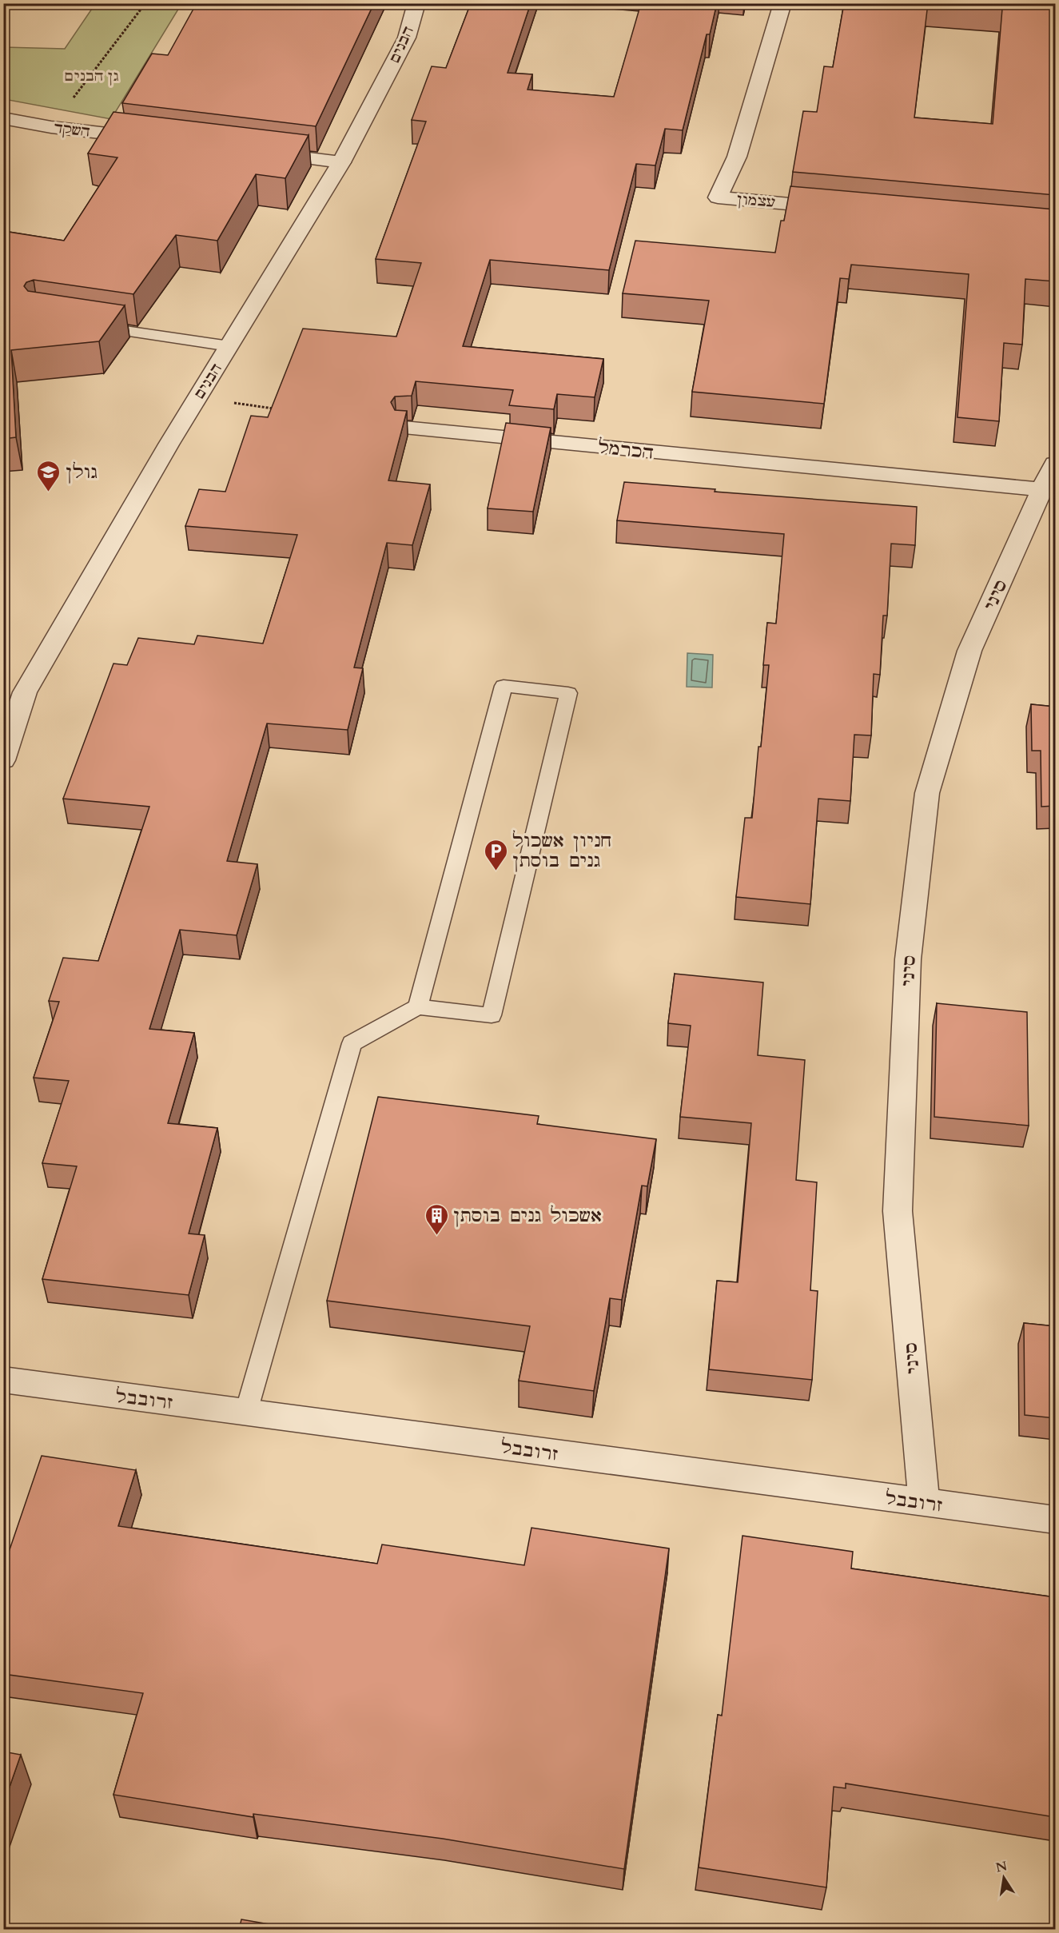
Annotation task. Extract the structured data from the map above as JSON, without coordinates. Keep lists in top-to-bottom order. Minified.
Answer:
{"streets":{"street":["הבנים","השקד","עצמון","הכרמל","סיני","זרובבל"]},"crossings":[["הכרמל","סיני"],["סיני","זרובבל"]],"parks":["גן הבנים"],"places":{"school or university":["גולן"],"parking":["חניון אשכול גנים בוסתן"],"building":["אשכול גנים בוסתן"]},"north":"top"}
